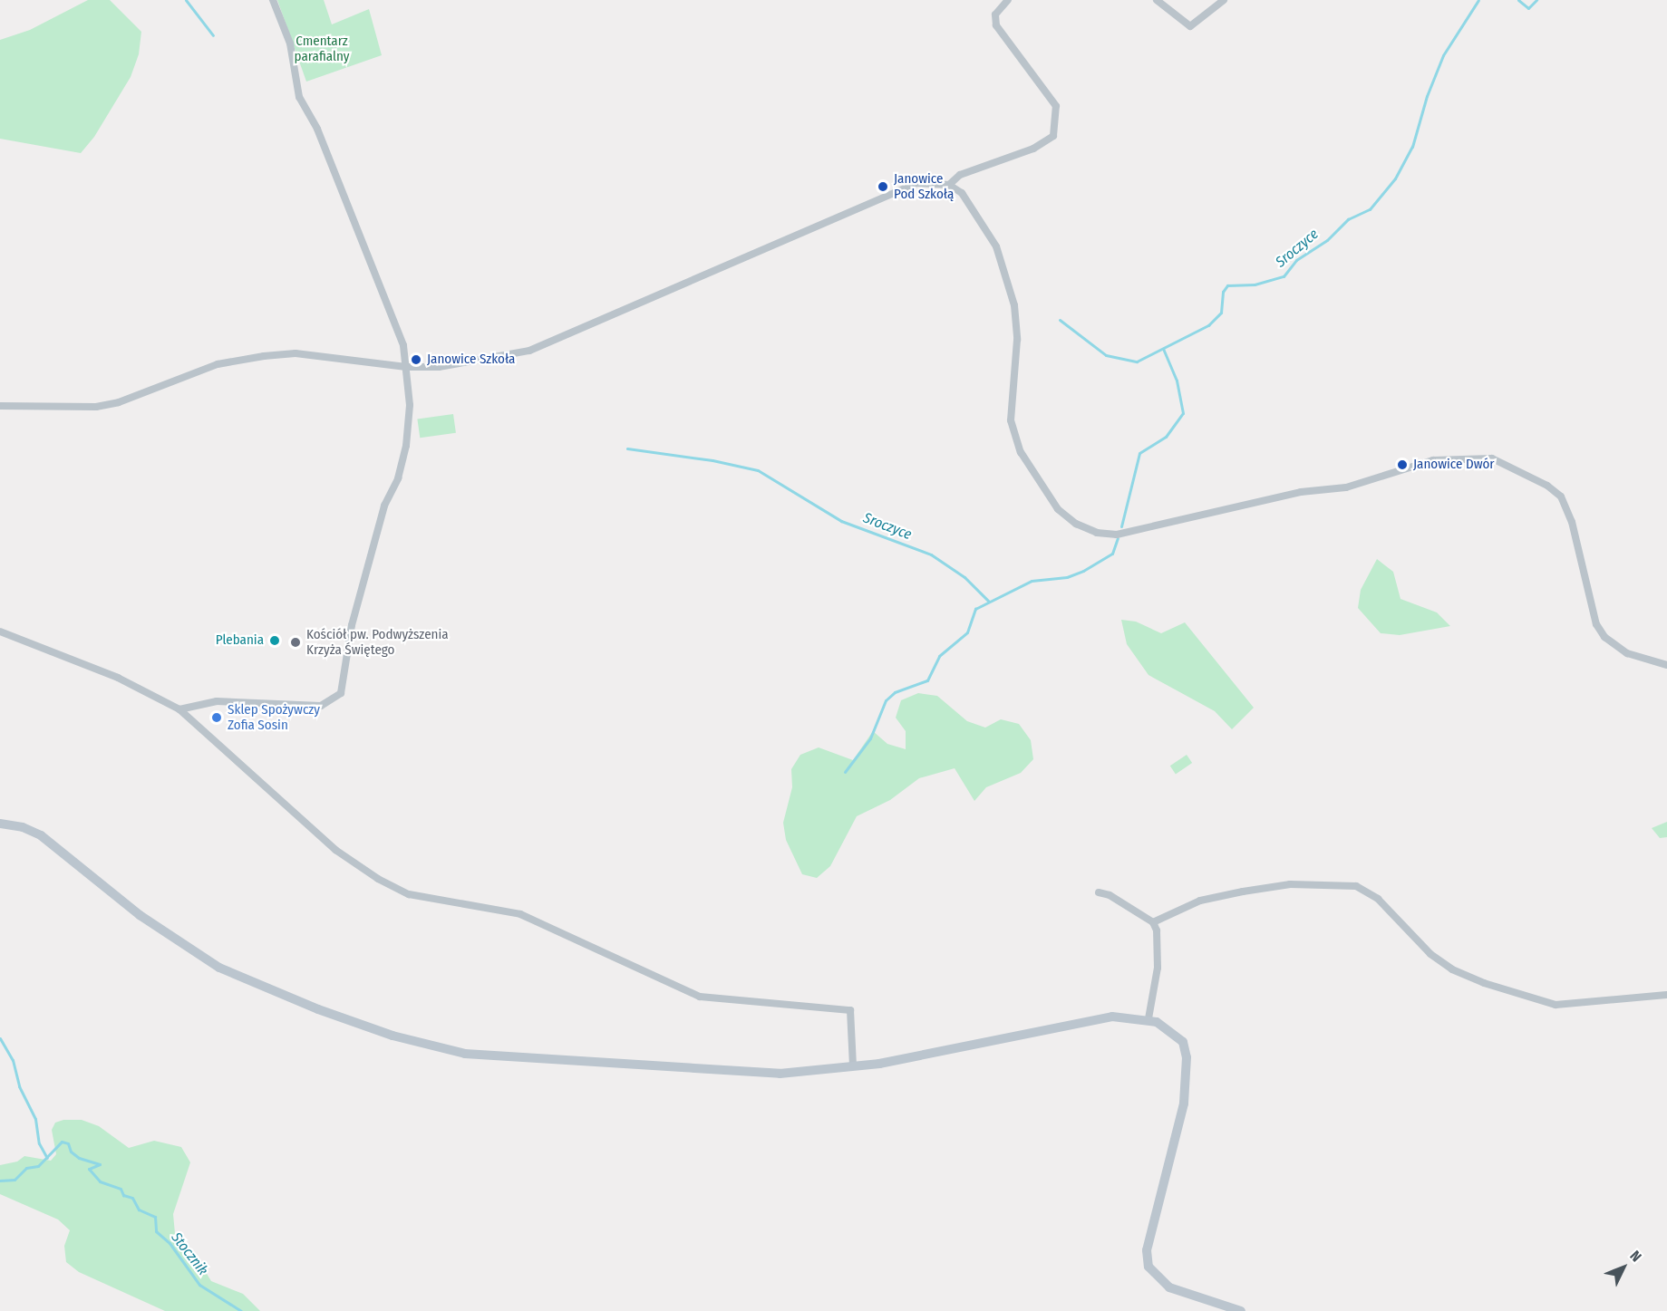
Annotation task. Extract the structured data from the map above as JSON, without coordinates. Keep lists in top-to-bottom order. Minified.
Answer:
{"water":["Sroczyce","Stocznik"],"parks":["Cmentarz parafialny"],"places":["Janowice Pod Szkołą","Janowice Szkoła","Janowice Dwór","Plebania","Kościół pw. Podwyższenia Krzyża Świętego","Sklep Spożywczy Zofia Sosin"],"north":"top right"}
